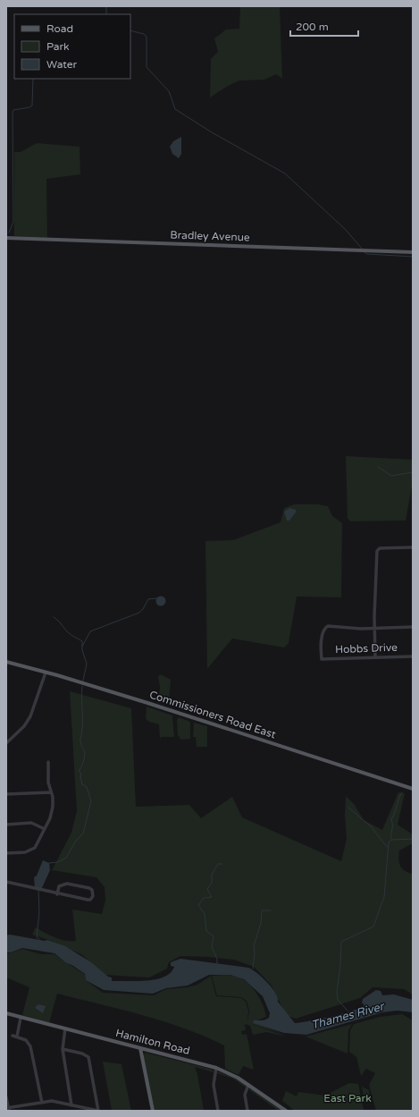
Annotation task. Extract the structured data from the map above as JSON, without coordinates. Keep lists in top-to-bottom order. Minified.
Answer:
{"streets":{"main road":["Bradley Avenue","Commissioners Road East","Hamilton Road"],"street":["Hobbs Drive"]},"water":["Thames River"],"parks":["East Park"],"legend":["Road","Park","Water"],"scale_bar":"200 m"}
